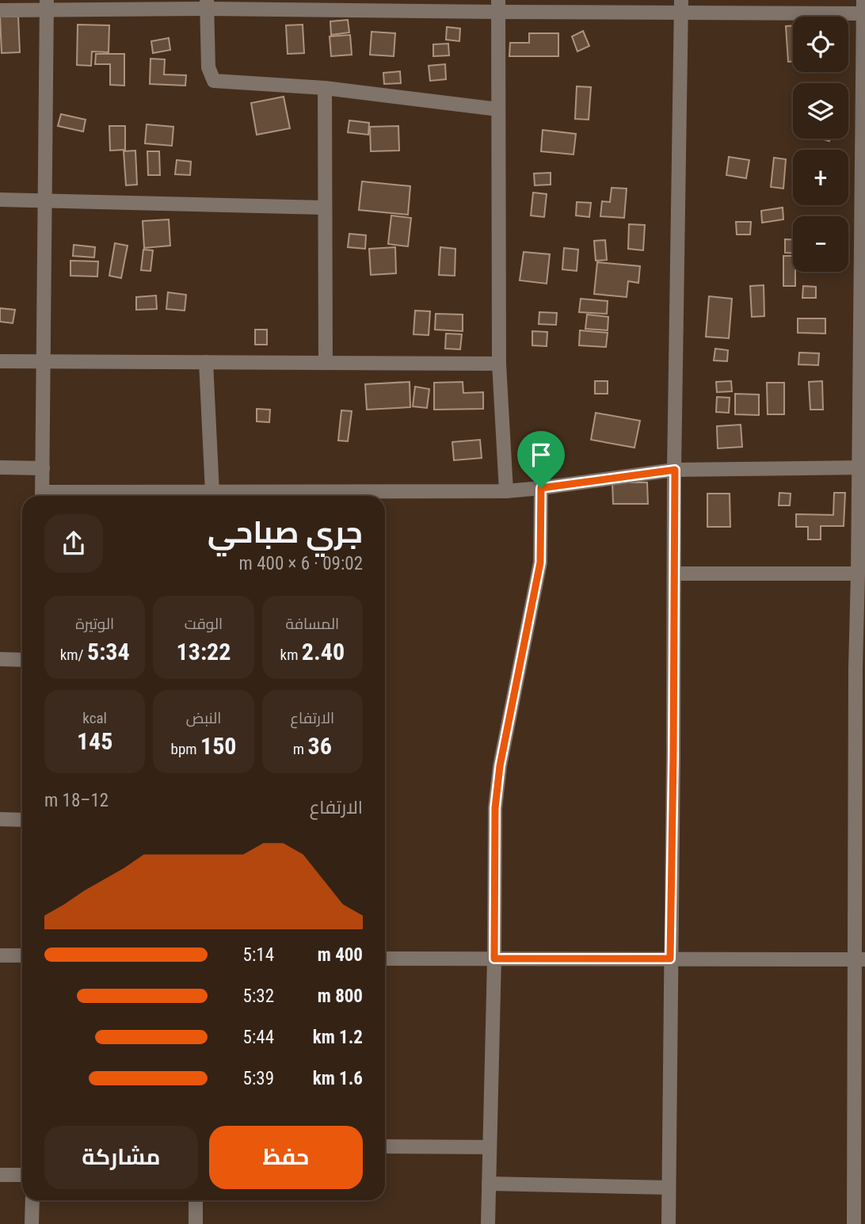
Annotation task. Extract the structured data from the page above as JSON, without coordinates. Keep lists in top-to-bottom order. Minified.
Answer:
{"page":{"map_buttons":["+","−"],"heading":["جري صباحي","09:02 · 6 × 400 m"],"stats":[["المسافة","2.40 km"],["الوقت","13:22"],["الوتيرة","5:34 /km"],["الارتفاع","36 m"],["النبض","150 bpm"],["kcal","145"]],"chart":["الارتفاع","12–18 m"],"list":[{"name":"400 m","note":"5:14"},{"name":"800 m","note":"5:32"},{"name":"1.2 km","note":"5:44"},{"name":"1.6 km","note":"5:39"}],"buttons":["حفظ","مشاركة"]}}
